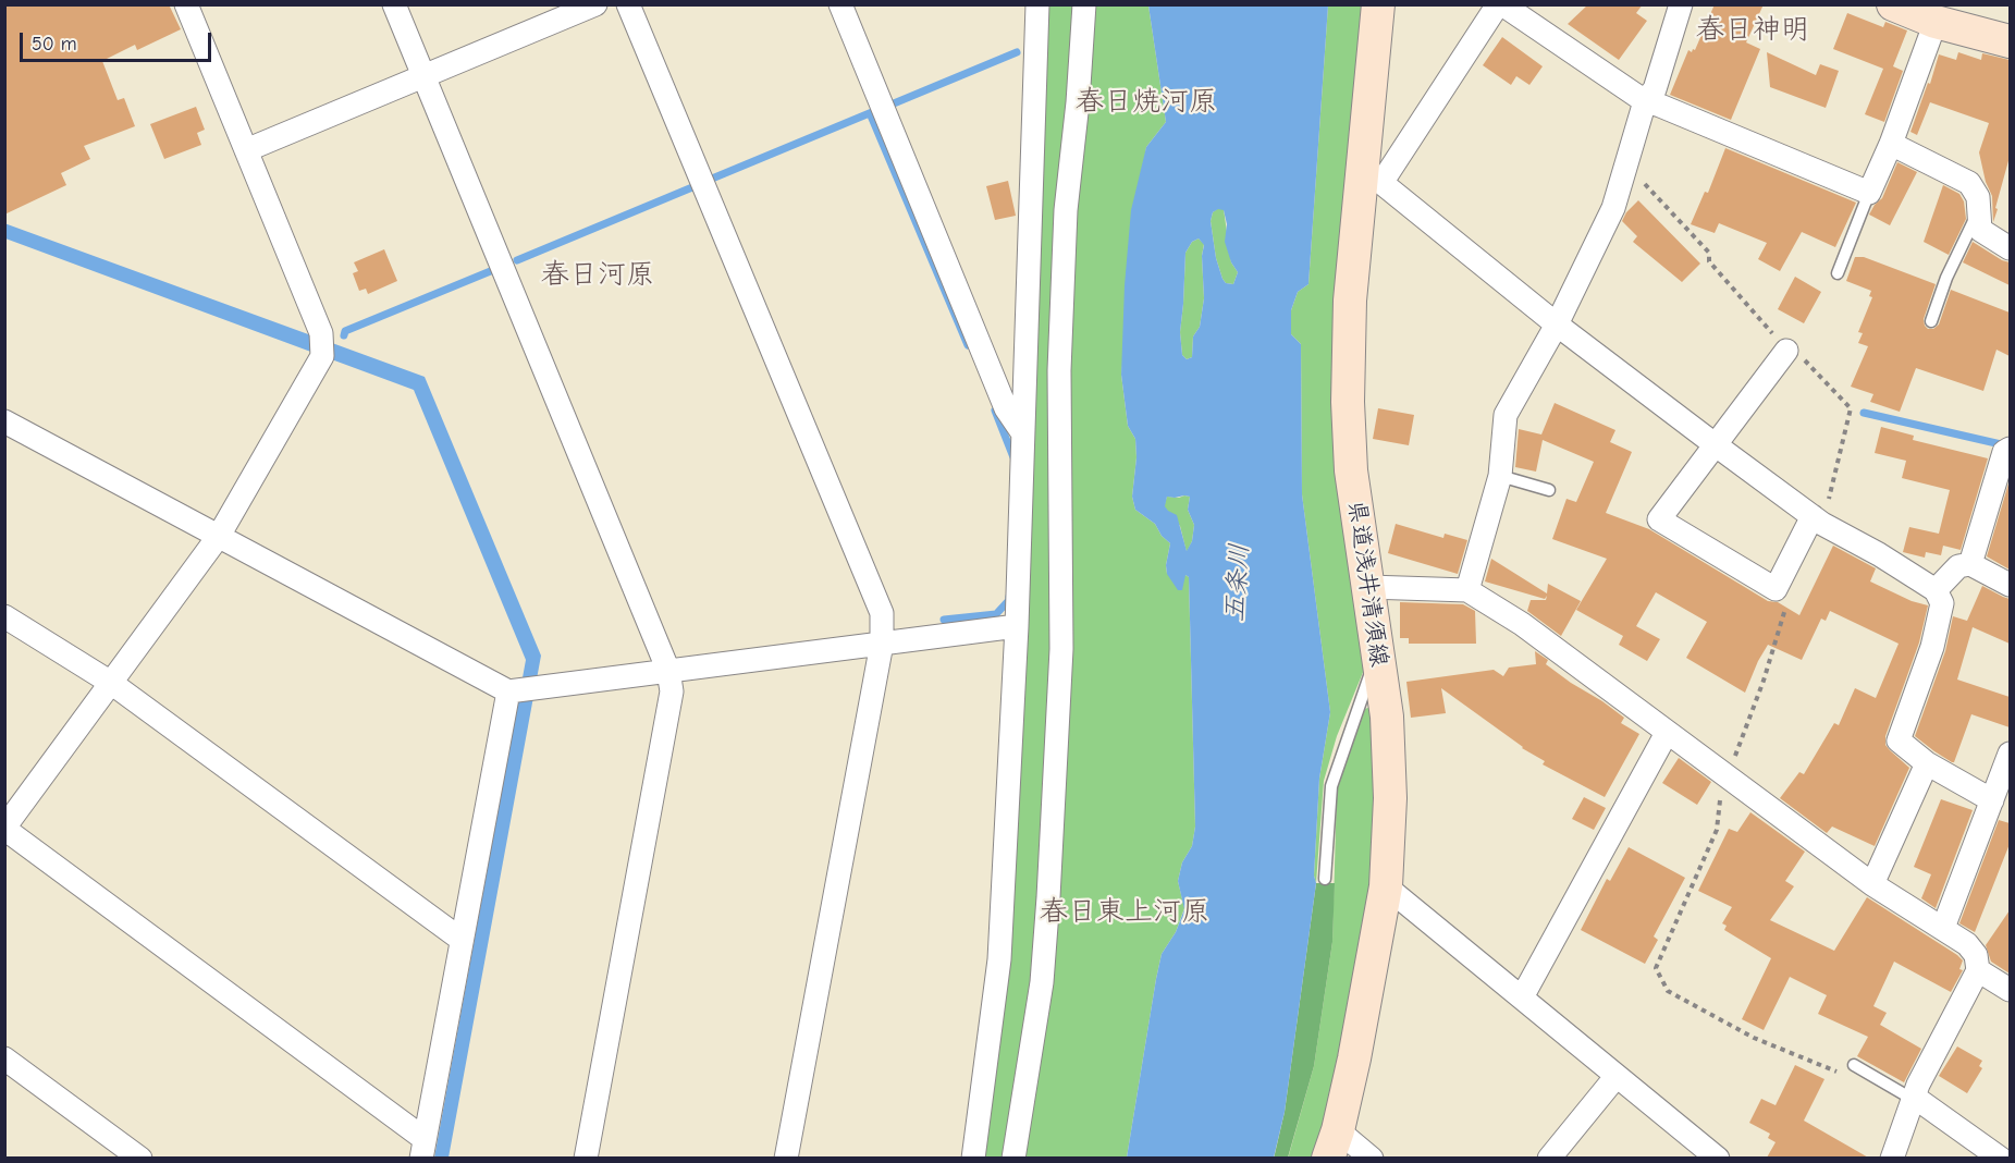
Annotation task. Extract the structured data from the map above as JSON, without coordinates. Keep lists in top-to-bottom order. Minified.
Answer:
{"streets":{"main road":["県道浅井清須線"]},"districts":["春日神明","春日焼河原","春日河原","春日東上河原"],"water":["五条川"],"scale_bar":"50 m"}
